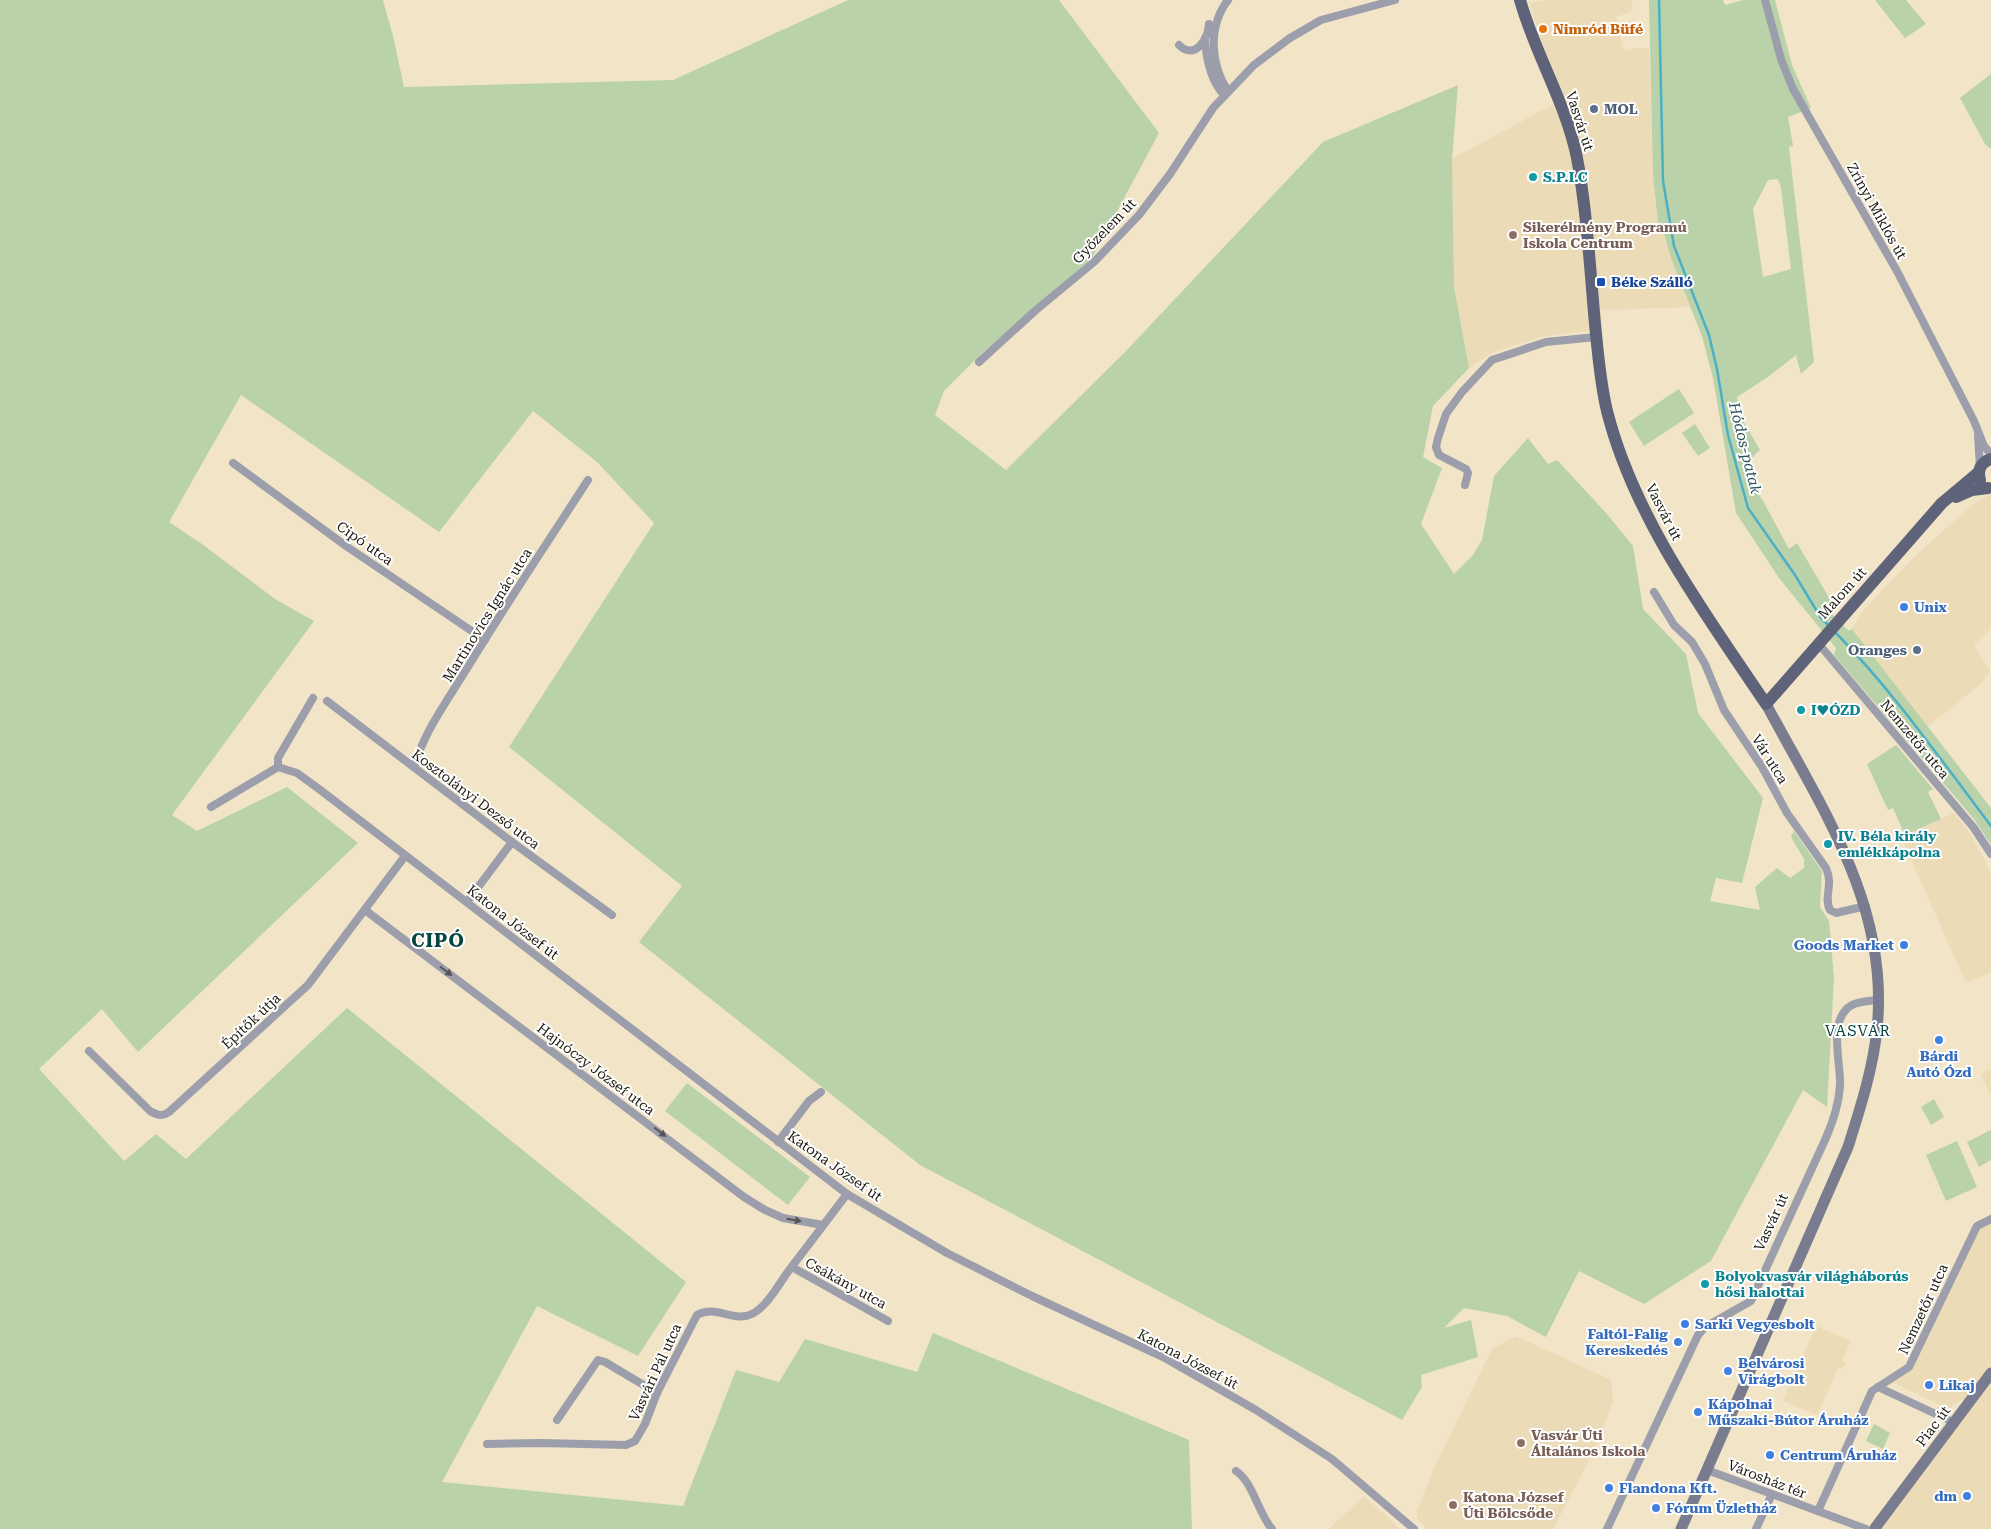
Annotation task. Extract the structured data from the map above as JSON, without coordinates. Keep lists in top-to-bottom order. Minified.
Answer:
{"streets":{"main road":["Vasvár út","Malom út"],"street":["Zrínyi Miklós út","Győzelem út","Cipó utca","Martinovics Ignác utca","Nemzetőr utca","Vár utca","Kosztolányi Dezső utca","Katona József út","Építők útja","Hajnóczy József utca","Csákány utca","Vasvári Pál utca","Piac út","Városház tér"]},"crossings":[["Vasvár út","Malom út"],["Vasvár út","Vár utca"],["Vasvár út","Városház tér"],["Zrínyi Miklós út","Malom út"],["Cipó utca","Martinovics Ignác utca"],["Malom út","Nemzetőr utca"],["Martinovics Ignác utca","Kosztolányi Dezső utca"],["Nemzetőr utca","Városház tér"],["Katona József út","Építők útja"],["Katona József út","Vasvári Pál utca"],["Építők útja","Hajnóczy József utca"],["Hajnóczy József utca","Vasvári Pál utca"],["Csákány utca","Vasvári Pál utca"]],"one_way":["Hajnóczy József utca"],"districts":["CIPÓ","VASVÁR"],"water":["Hódos-patak"],"places":{"other":["Nimród Büfé","MOL","S.P.I.C","Sikerélmény Programú Iskola Centrum","Unix","Oranges","I♥ÓZD","IV. Béla király emlékkápolna","Goods Market","Bárdi Autó Ózd","Bolyokvasvár világháborús hősi halottai","Sarki Vegyesbolt","Faltól-Falig Kereskedés","Belvárosi Virágbolt","Likaj","Kápolnai Műszaki-Bútor Áruház","Vasvár Úti Általános Iskola","Centrum Áruház","Flandona Kft.","dm","Katona József Úti Bölcsőde","Fórum Üzletház"],"transit":["Béke Szálló"]}}
